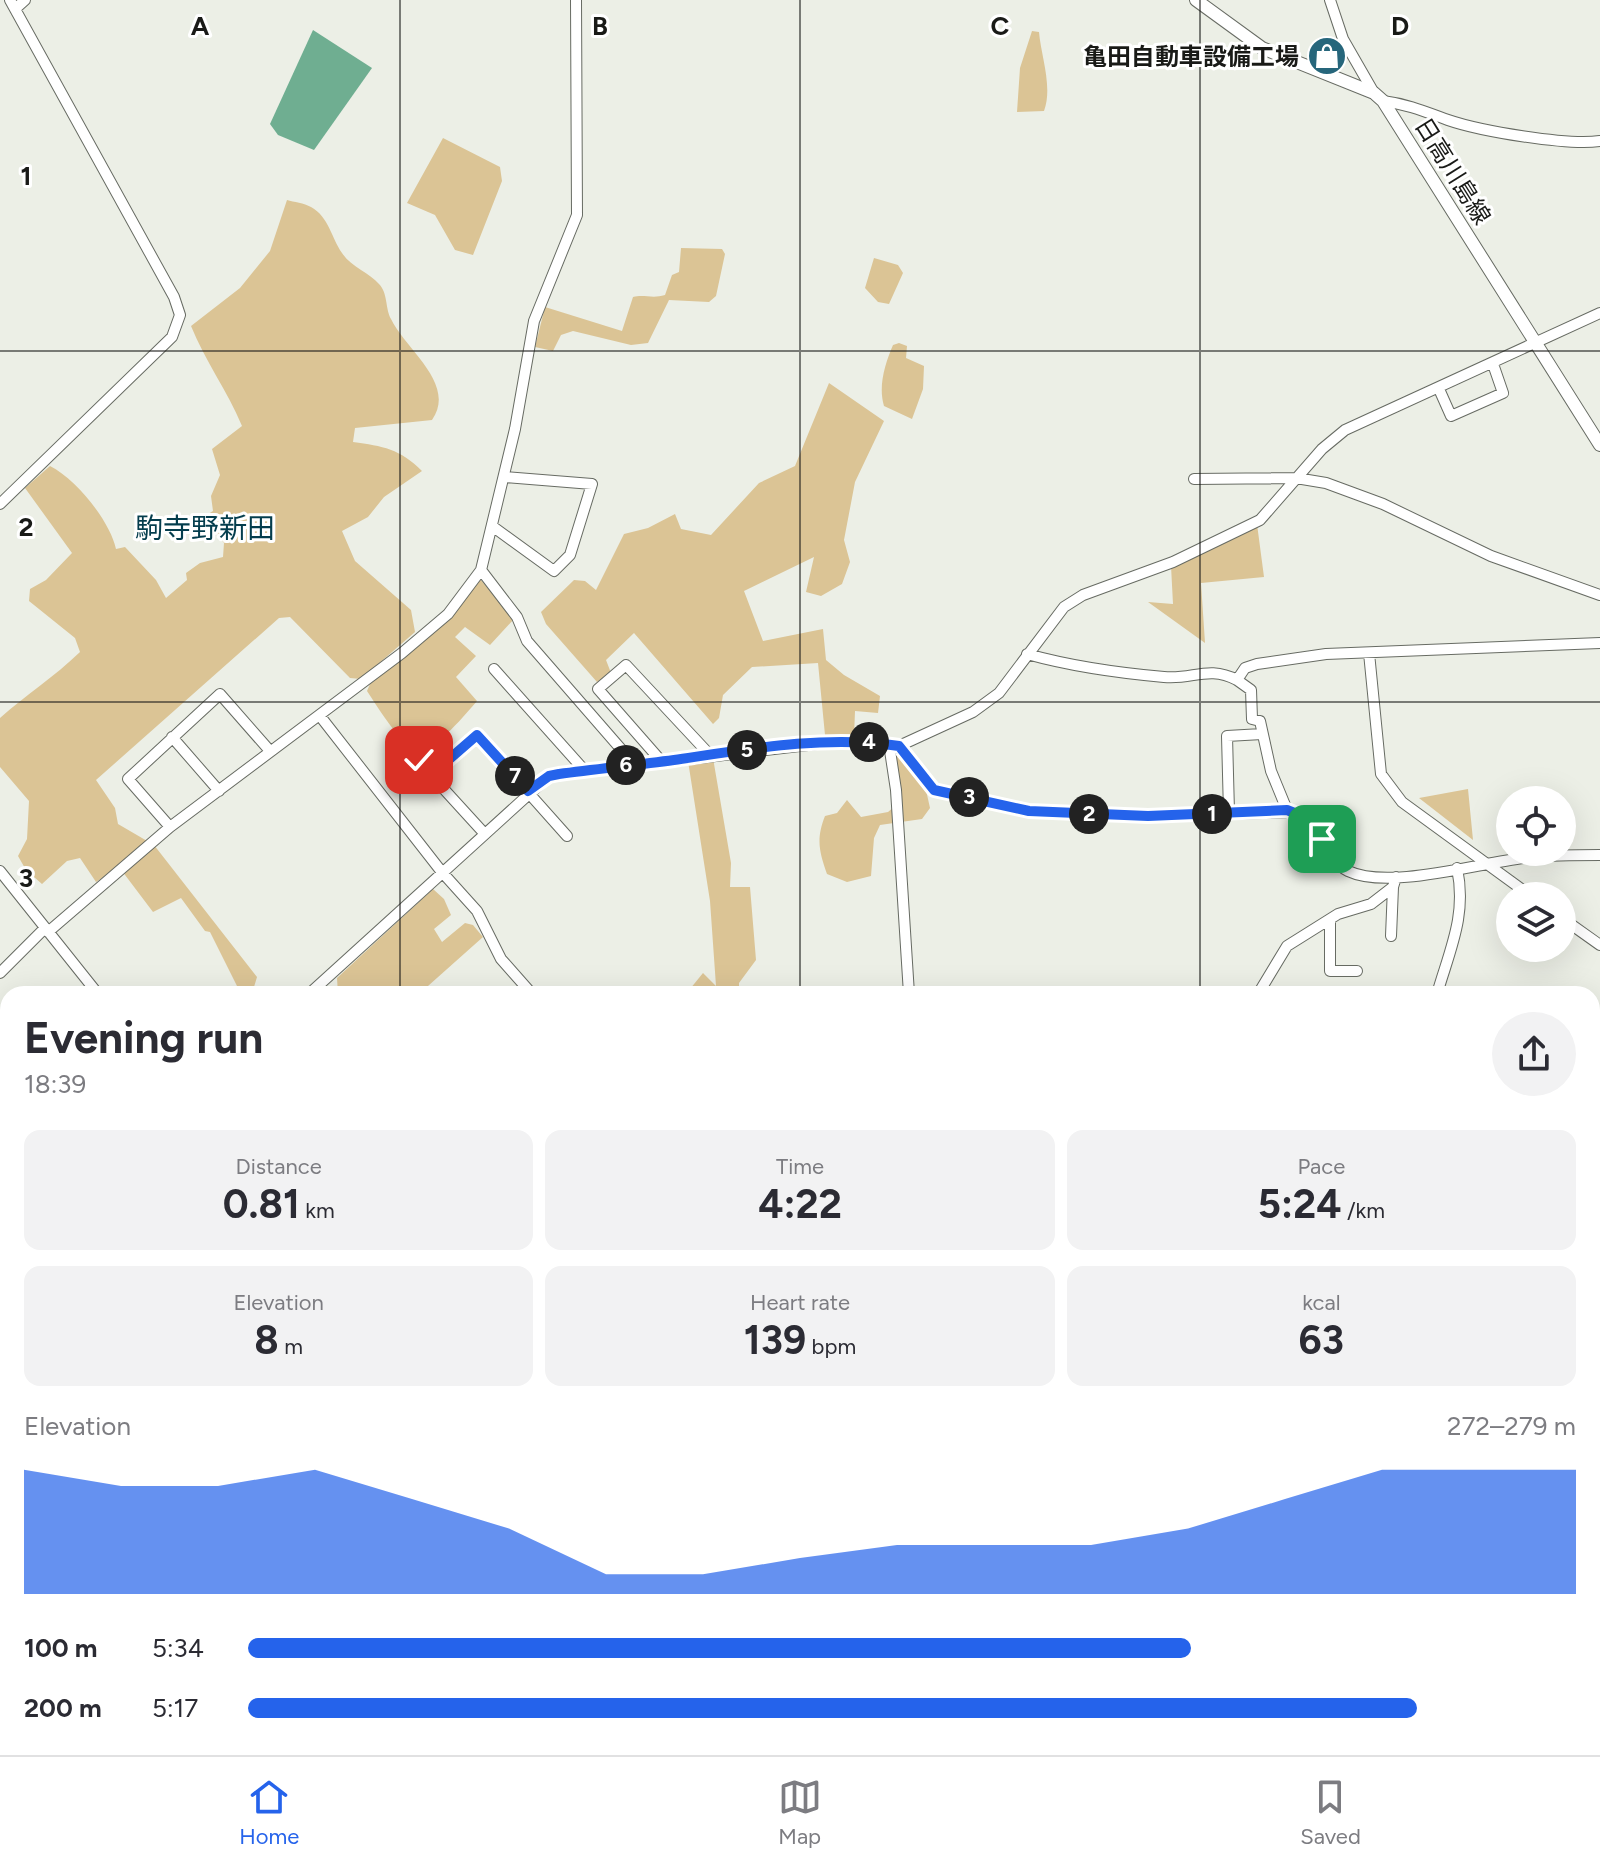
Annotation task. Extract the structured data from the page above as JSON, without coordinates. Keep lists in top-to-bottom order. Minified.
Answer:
{"streets":{"main road":["日高川島線"]},"districts":["駒寺野新田"],"places":{"shop":["亀田自動車設備工場"]},"page":{"pins":["4","5","6","7","3","1","2"],"heading":["Evening run","18:39"],"stats":[["Distance","0.81 km"],["Time","4:22"],["Pace","5:24 /km"],["Elevation","8 m"],["Heart rate","139 bpm"],["kcal","63"]],"chart":["Elevation","272–279 m"],"list":[{"name":"100 m","note":"5:34"},{"name":"200 m","note":"5:17"}],"tabs":["Home","Map","Saved"]},"grid":{"columns":["A","B","C","D"],"rows":["1","2","3"]}}
